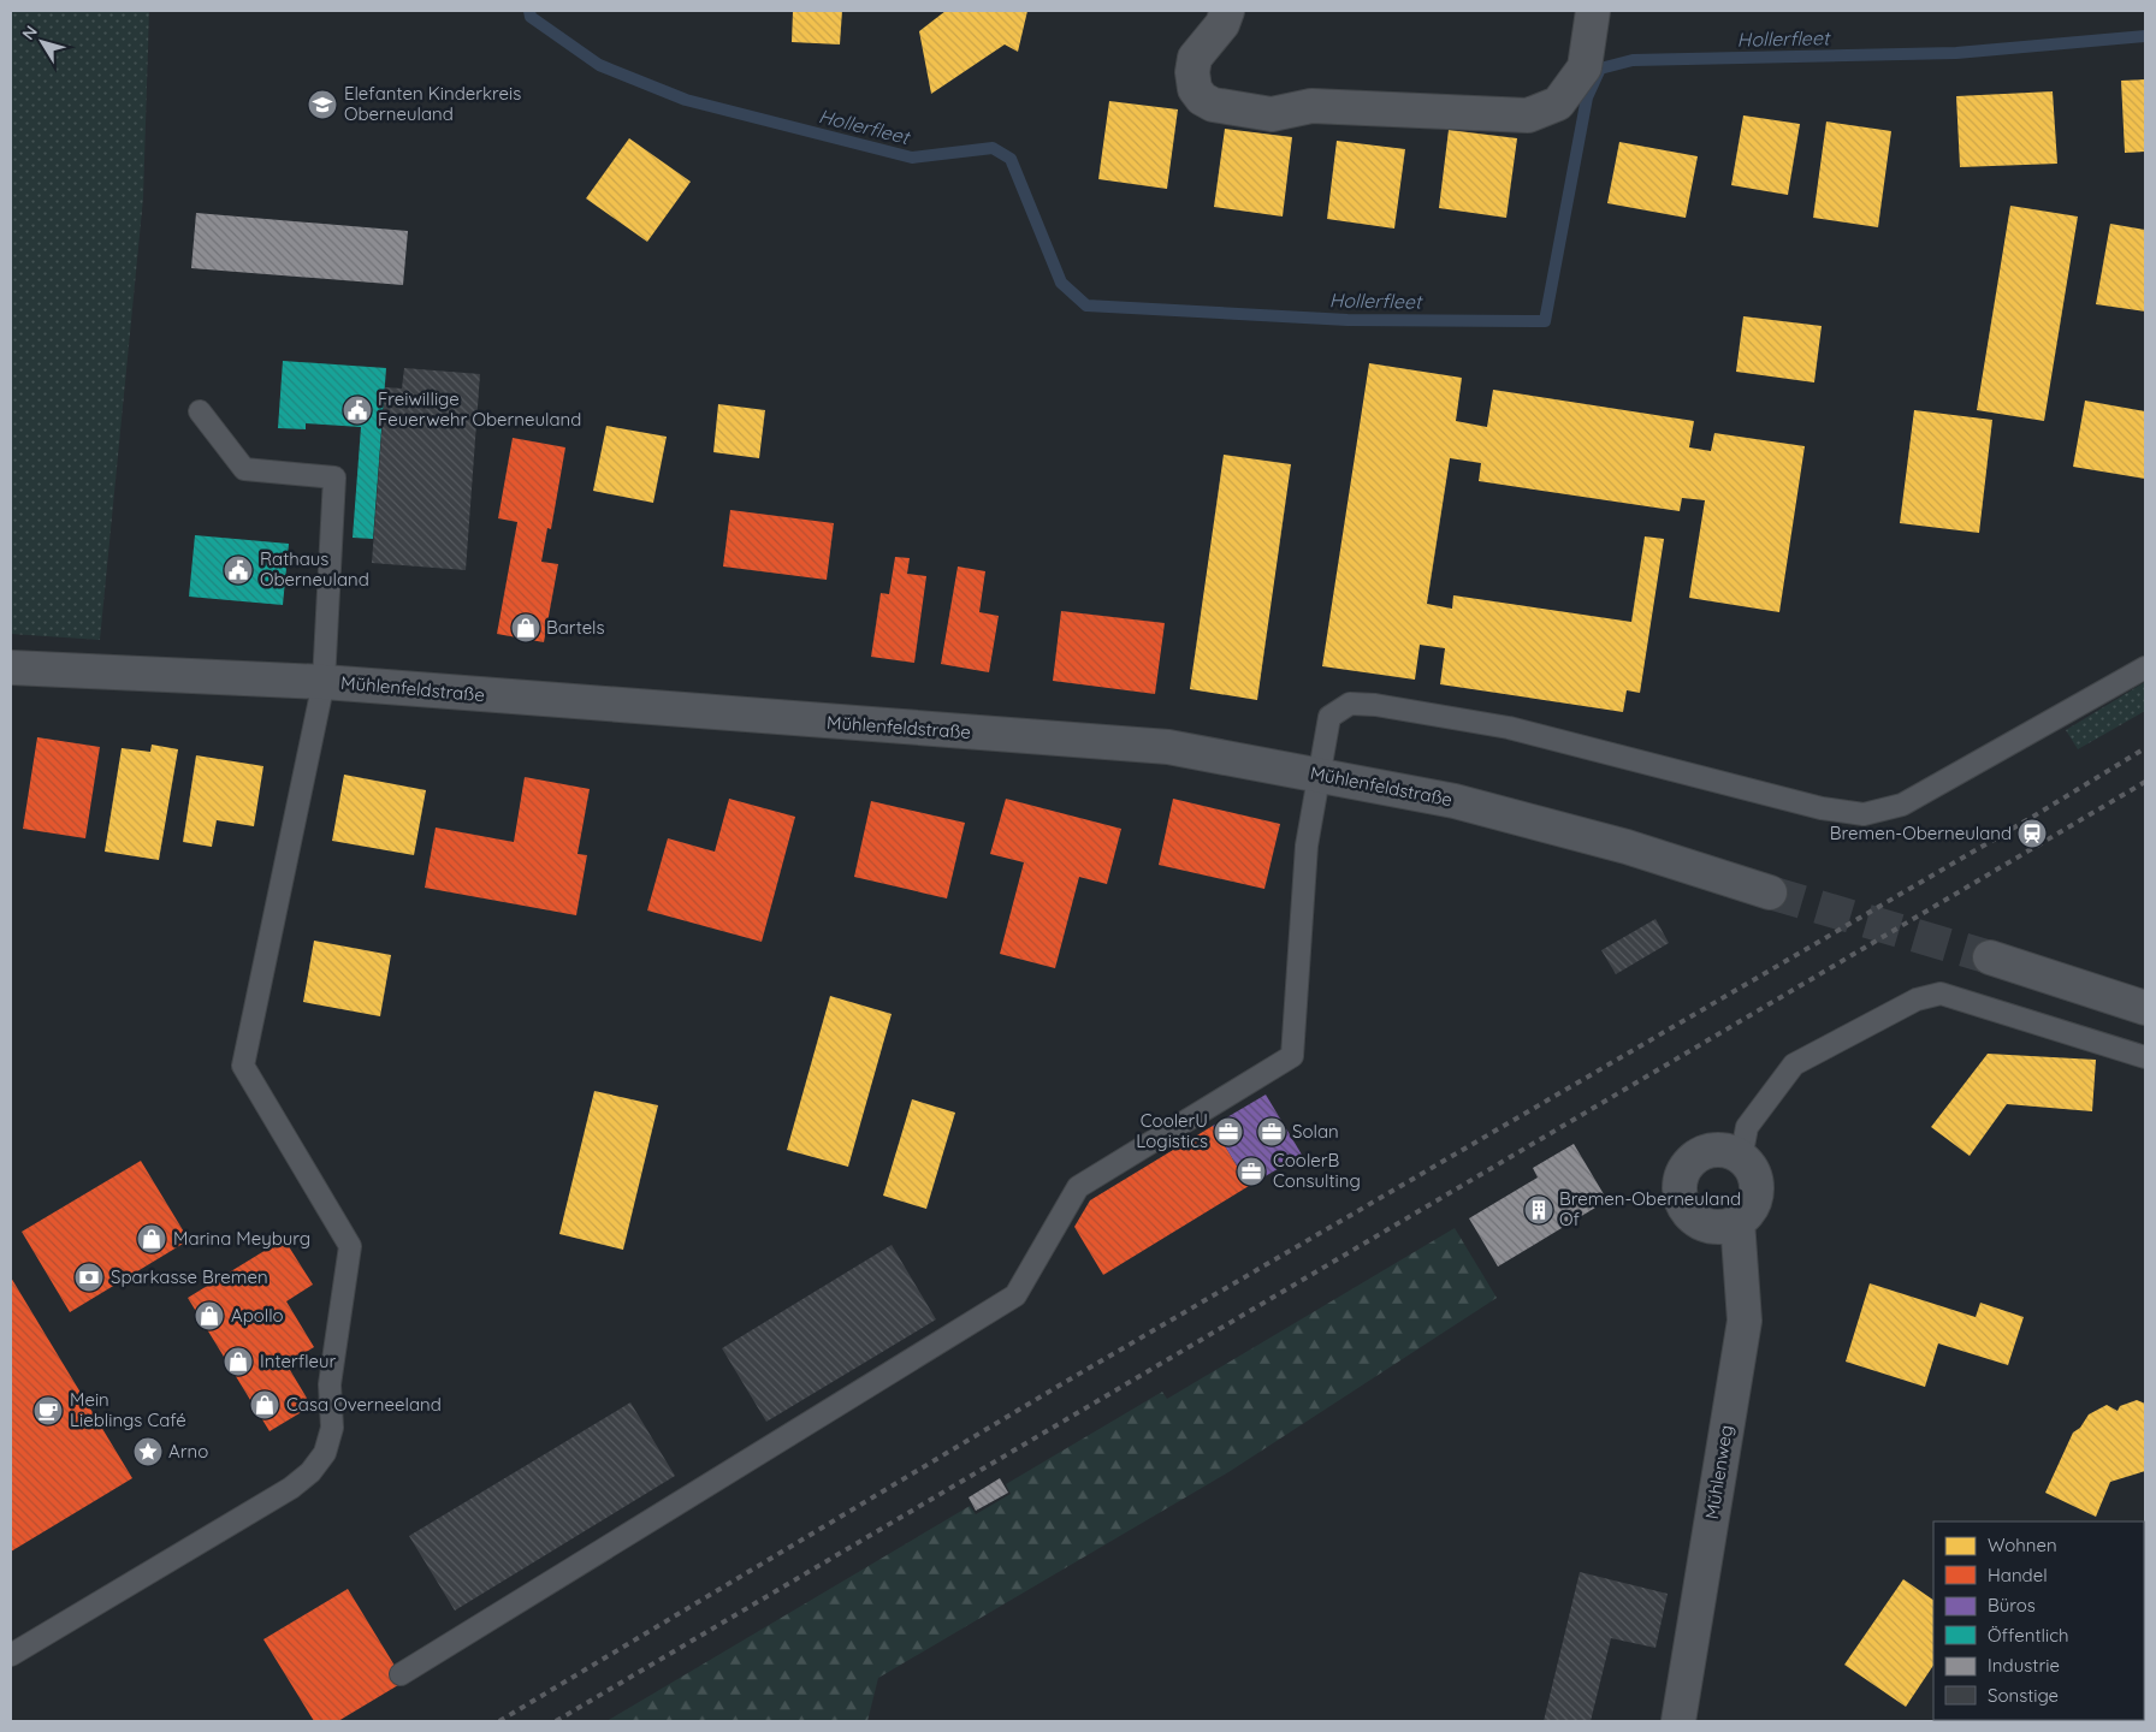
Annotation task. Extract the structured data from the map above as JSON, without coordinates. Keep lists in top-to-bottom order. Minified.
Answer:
{"streets":{"street":["Mühlenfeldstraße","Mühlenweg"]},"water":["Hollerfleet"],"places":{"school or university":["Elefanten Kinderkreis Oberneuland"],"public building":["Freiwillige Feuerwehr Oberneuland","Rathaus Oberneuland"],"shop":["Bartels","Marina Meyburg","Apollo","Interfleur","Casa Overneeland"],"station":["Bremen-Oberneuland"],"office":["CoolerU Logistics","Solan","CoolerB Consulting"],"building":["Bremen-Oberneuland Of"],"bank":["Sparkasse Bremen"],"cafe":["Mein Lieblings Café"],"place":["Arno"]},"legend":["Wohnen","Handel","Büros","Öffentlich","Industrie","Sonstige"],"north":"top left"}
